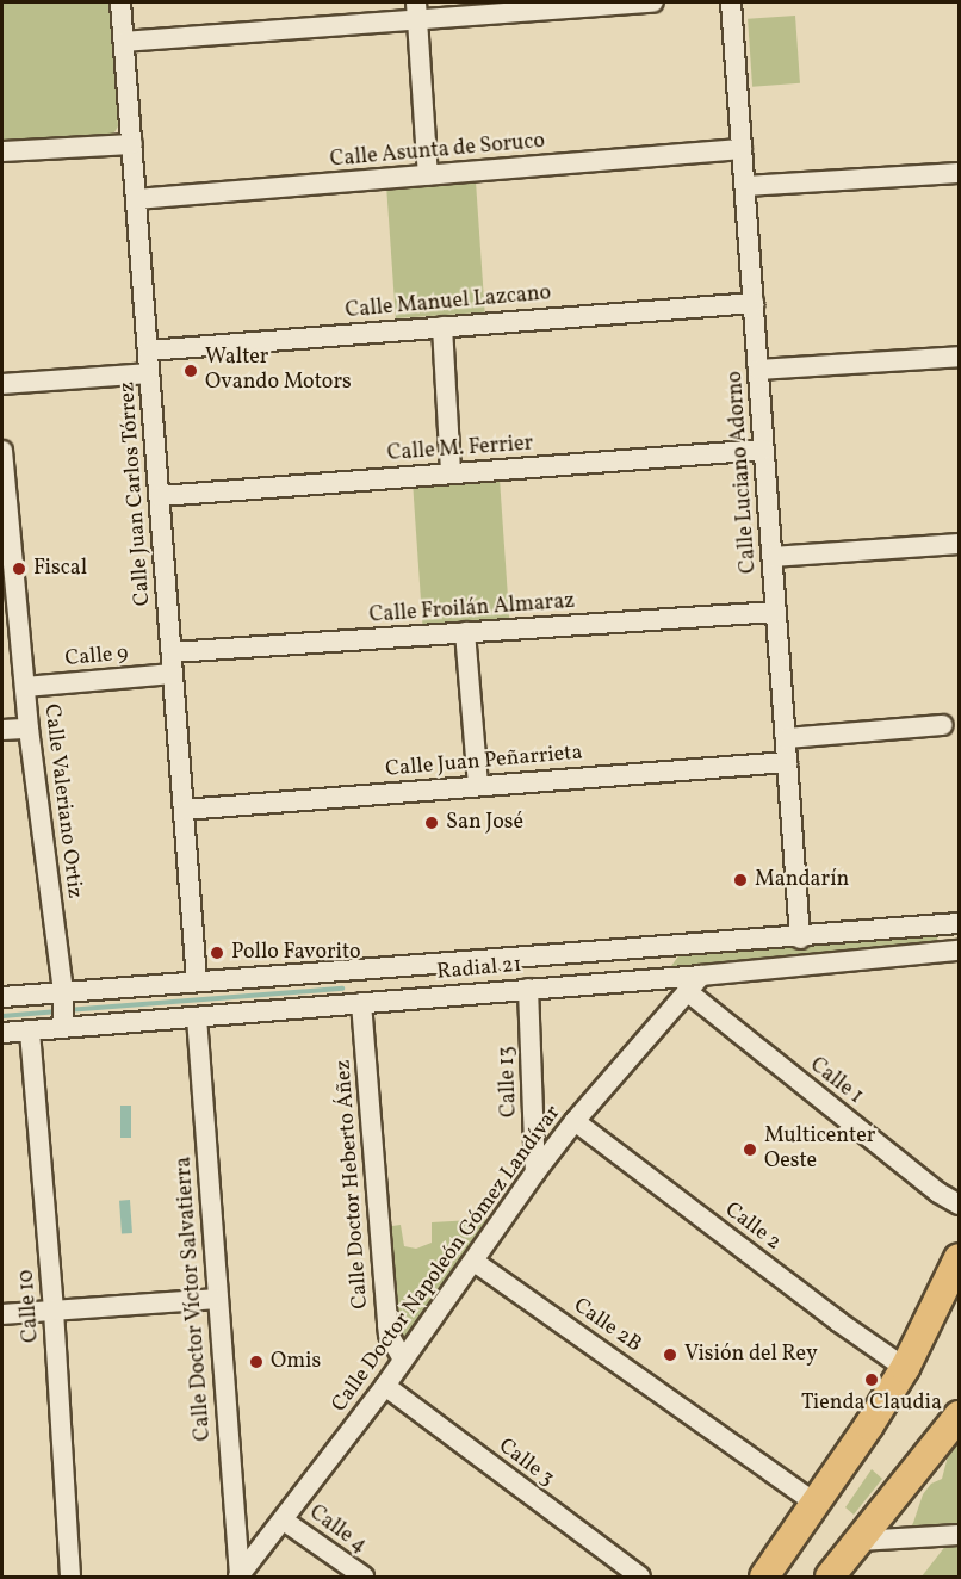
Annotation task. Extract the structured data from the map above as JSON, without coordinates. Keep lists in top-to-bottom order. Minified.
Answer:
{"streets":{"street":["Calle Asunta de Soruco","Calle Manuel Lazcano","Calle M. Ferrier","Calle Luciano Adorno","Calle Juan Carlos Tórrez","Calle Froilán Almaraz","Calle 9","Calle Juan Peñarrieta","Calle Valeriano Ortiz","Radial 21","Calle 13","Calle 1","Calle Doctor Heberto Áñez","Calle 2","Calle Doctor Napoleón Gómez Landívar","Calle Doctor Víctor Salvatierra","Calle 10","Calle 2B","Calle 3","Calle 4"]},"crossings":[["Calle Asunta de Soruco","Calle Luciano Adorno"],["Calle Asunta de Soruco","Calle Juan Carlos Tórrez"],["Calle Manuel Lazcano","Calle Luciano Adorno"],["Calle Manuel Lazcano","Calle Juan Carlos Tórrez"],["Calle M. Ferrier","Calle Luciano Adorno"],["Calle M. Ferrier","Calle Juan Carlos Tórrez"],["Calle Luciano Adorno","Calle Froilán Almaraz"],["Calle Luciano Adorno","Calle Juan Peñarrieta"],["Calle Luciano Adorno","Radial 21"],["Calle Juan Carlos Tórrez","Calle Froilán Almaraz"],["Calle Juan Carlos Tórrez","Calle 9"],["Calle Juan Carlos Tórrez","Calle Juan Peñarrieta"],["Calle Juan Carlos Tórrez","Radial 21"],["Calle 9","Calle Valeriano Ortiz"],["Calle Valeriano Ortiz","Radial 21"],["Radial 21","Calle 13"],["Radial 21","Calle Doctor Heberto Áñez"],["Radial 21","Calle Doctor Napoleón Gómez Landívar"],["Radial 21","Calle Doctor Víctor Salvatierra"],["Radial 21","Calle 10"],["Calle 13","Calle Doctor Napoleón Gómez Landívar"],["Calle 1","Calle Doctor Napoleón Gómez Landívar"],["Calle Doctor Heberto Áñez","Calle Doctor Napoleón Gómez Landívar"],["Calle 2","Calle Doctor Napoleón Gómez Landívar"],["Calle Doctor Napoleón Gómez Landívar","Calle Doctor Víctor Salvatierra"],["Calle Doctor Napoleón Gómez Landívar","Calle 2B"],["Calle Doctor Napoleón Gómez Landívar","Calle 3"],["Calle Doctor Napoleón Gómez Landívar","Calle 4"]],"places":["Walter Ovando Motors","Fiscal","San José","Mandarín","Pollo Favorito","Multicenter Oeste","Visión del Rey","Omis","Tienda Claudia"]}
